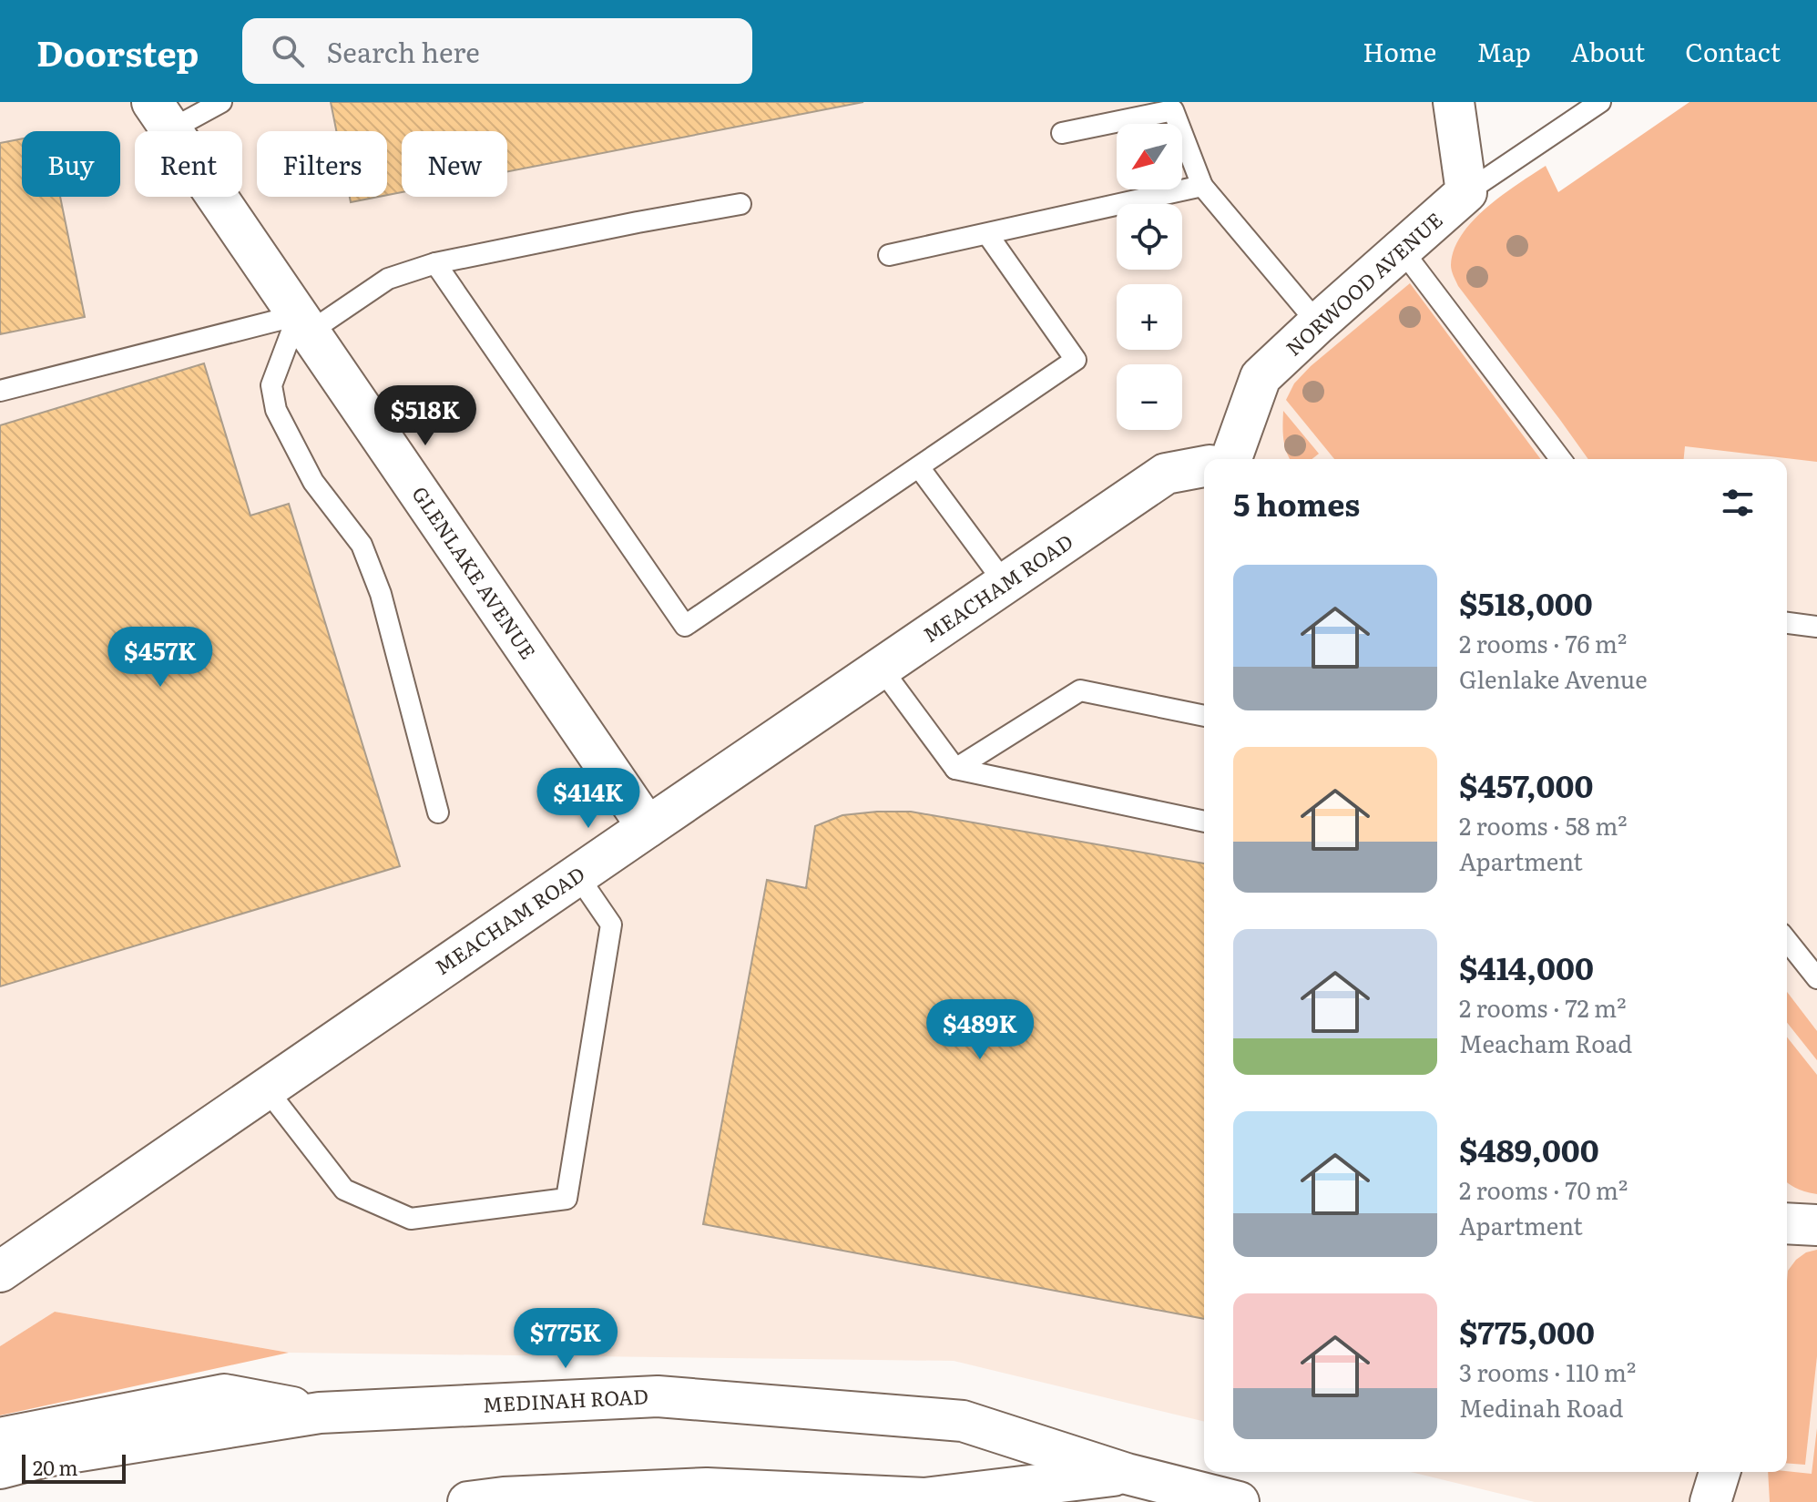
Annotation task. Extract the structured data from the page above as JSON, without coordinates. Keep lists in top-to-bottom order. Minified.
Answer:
{"streets":{"street":["NORWOOD AVENUE","GLENLAKE AVENUE","MEACHAM ROAD","MEDINAH ROAD"]},"crossings":[["GLENLAKE AVENUE","MEACHAM ROAD"]],"scale_bar":"20 m","north":"bottom left","page":{"header":"Doorstep","search":"Search here","nav":["Home","Map","About","Contact"],"map_buttons":["+","−"],"chip":["Buy","Rent","Filters","New"],"price":["$518K","$457K","$414K","$489K","$775K"],"heading":"5 homes","list":[{"name":"$518,000","note":"2 rooms · 76 m² · Glenlake Avenue"},{"name":"$457,000","note":"2 rooms · 58 m² · Apartment"},{"name":"$414,000","note":"2 rooms · 72 m² · Meacham Road"},{"name":"$489,000","note":"2 rooms · 70 m² · Apartment"},{"name":"$775,000","note":"3 rooms · 110 m² · Medinah Road"}],"scale":"20 m"}}
